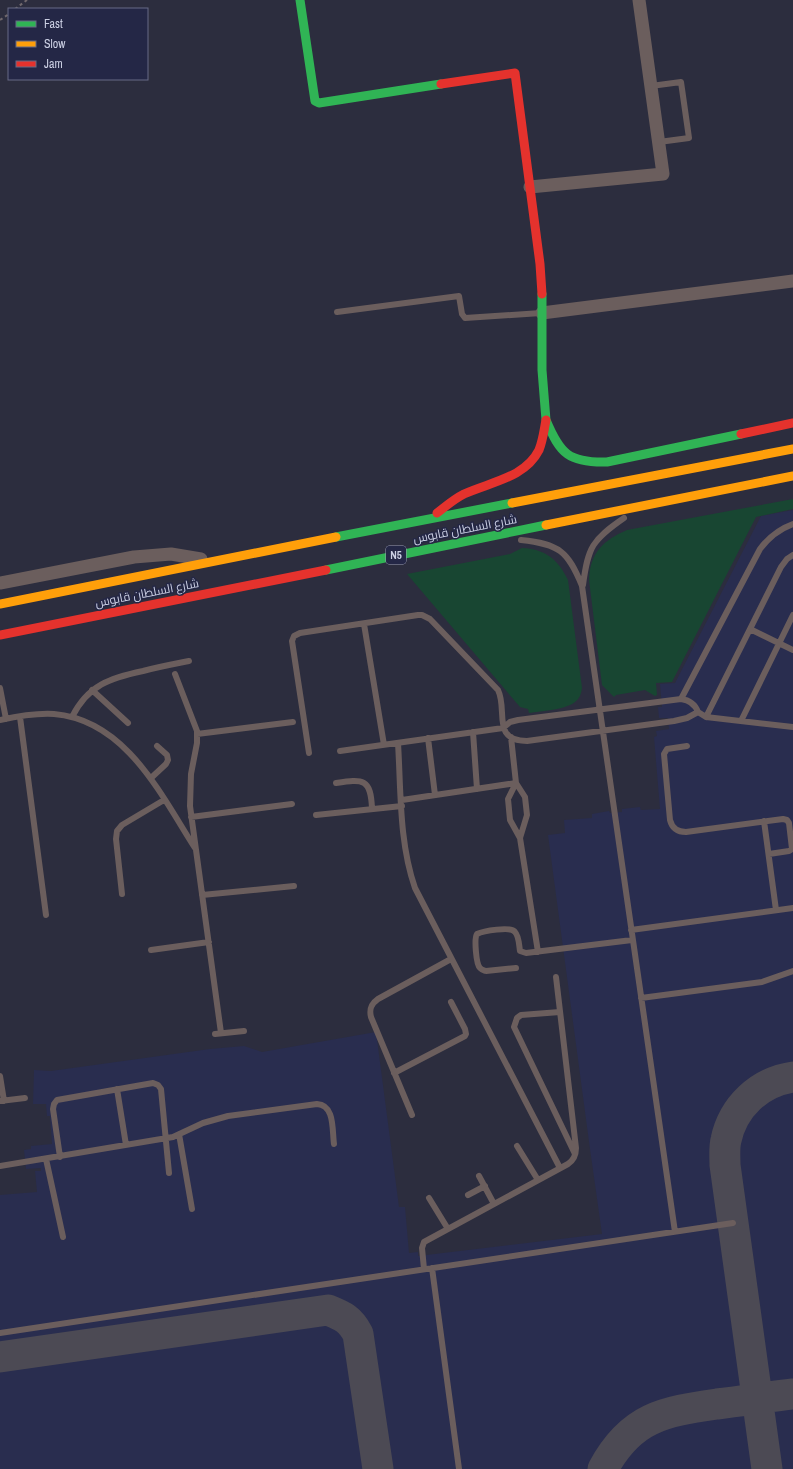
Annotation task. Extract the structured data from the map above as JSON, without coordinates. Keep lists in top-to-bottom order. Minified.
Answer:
{"streets":{"main road":["شارع السلطان قابوس","N5"]},"legend":["Fast","Slow","Jam"]}
